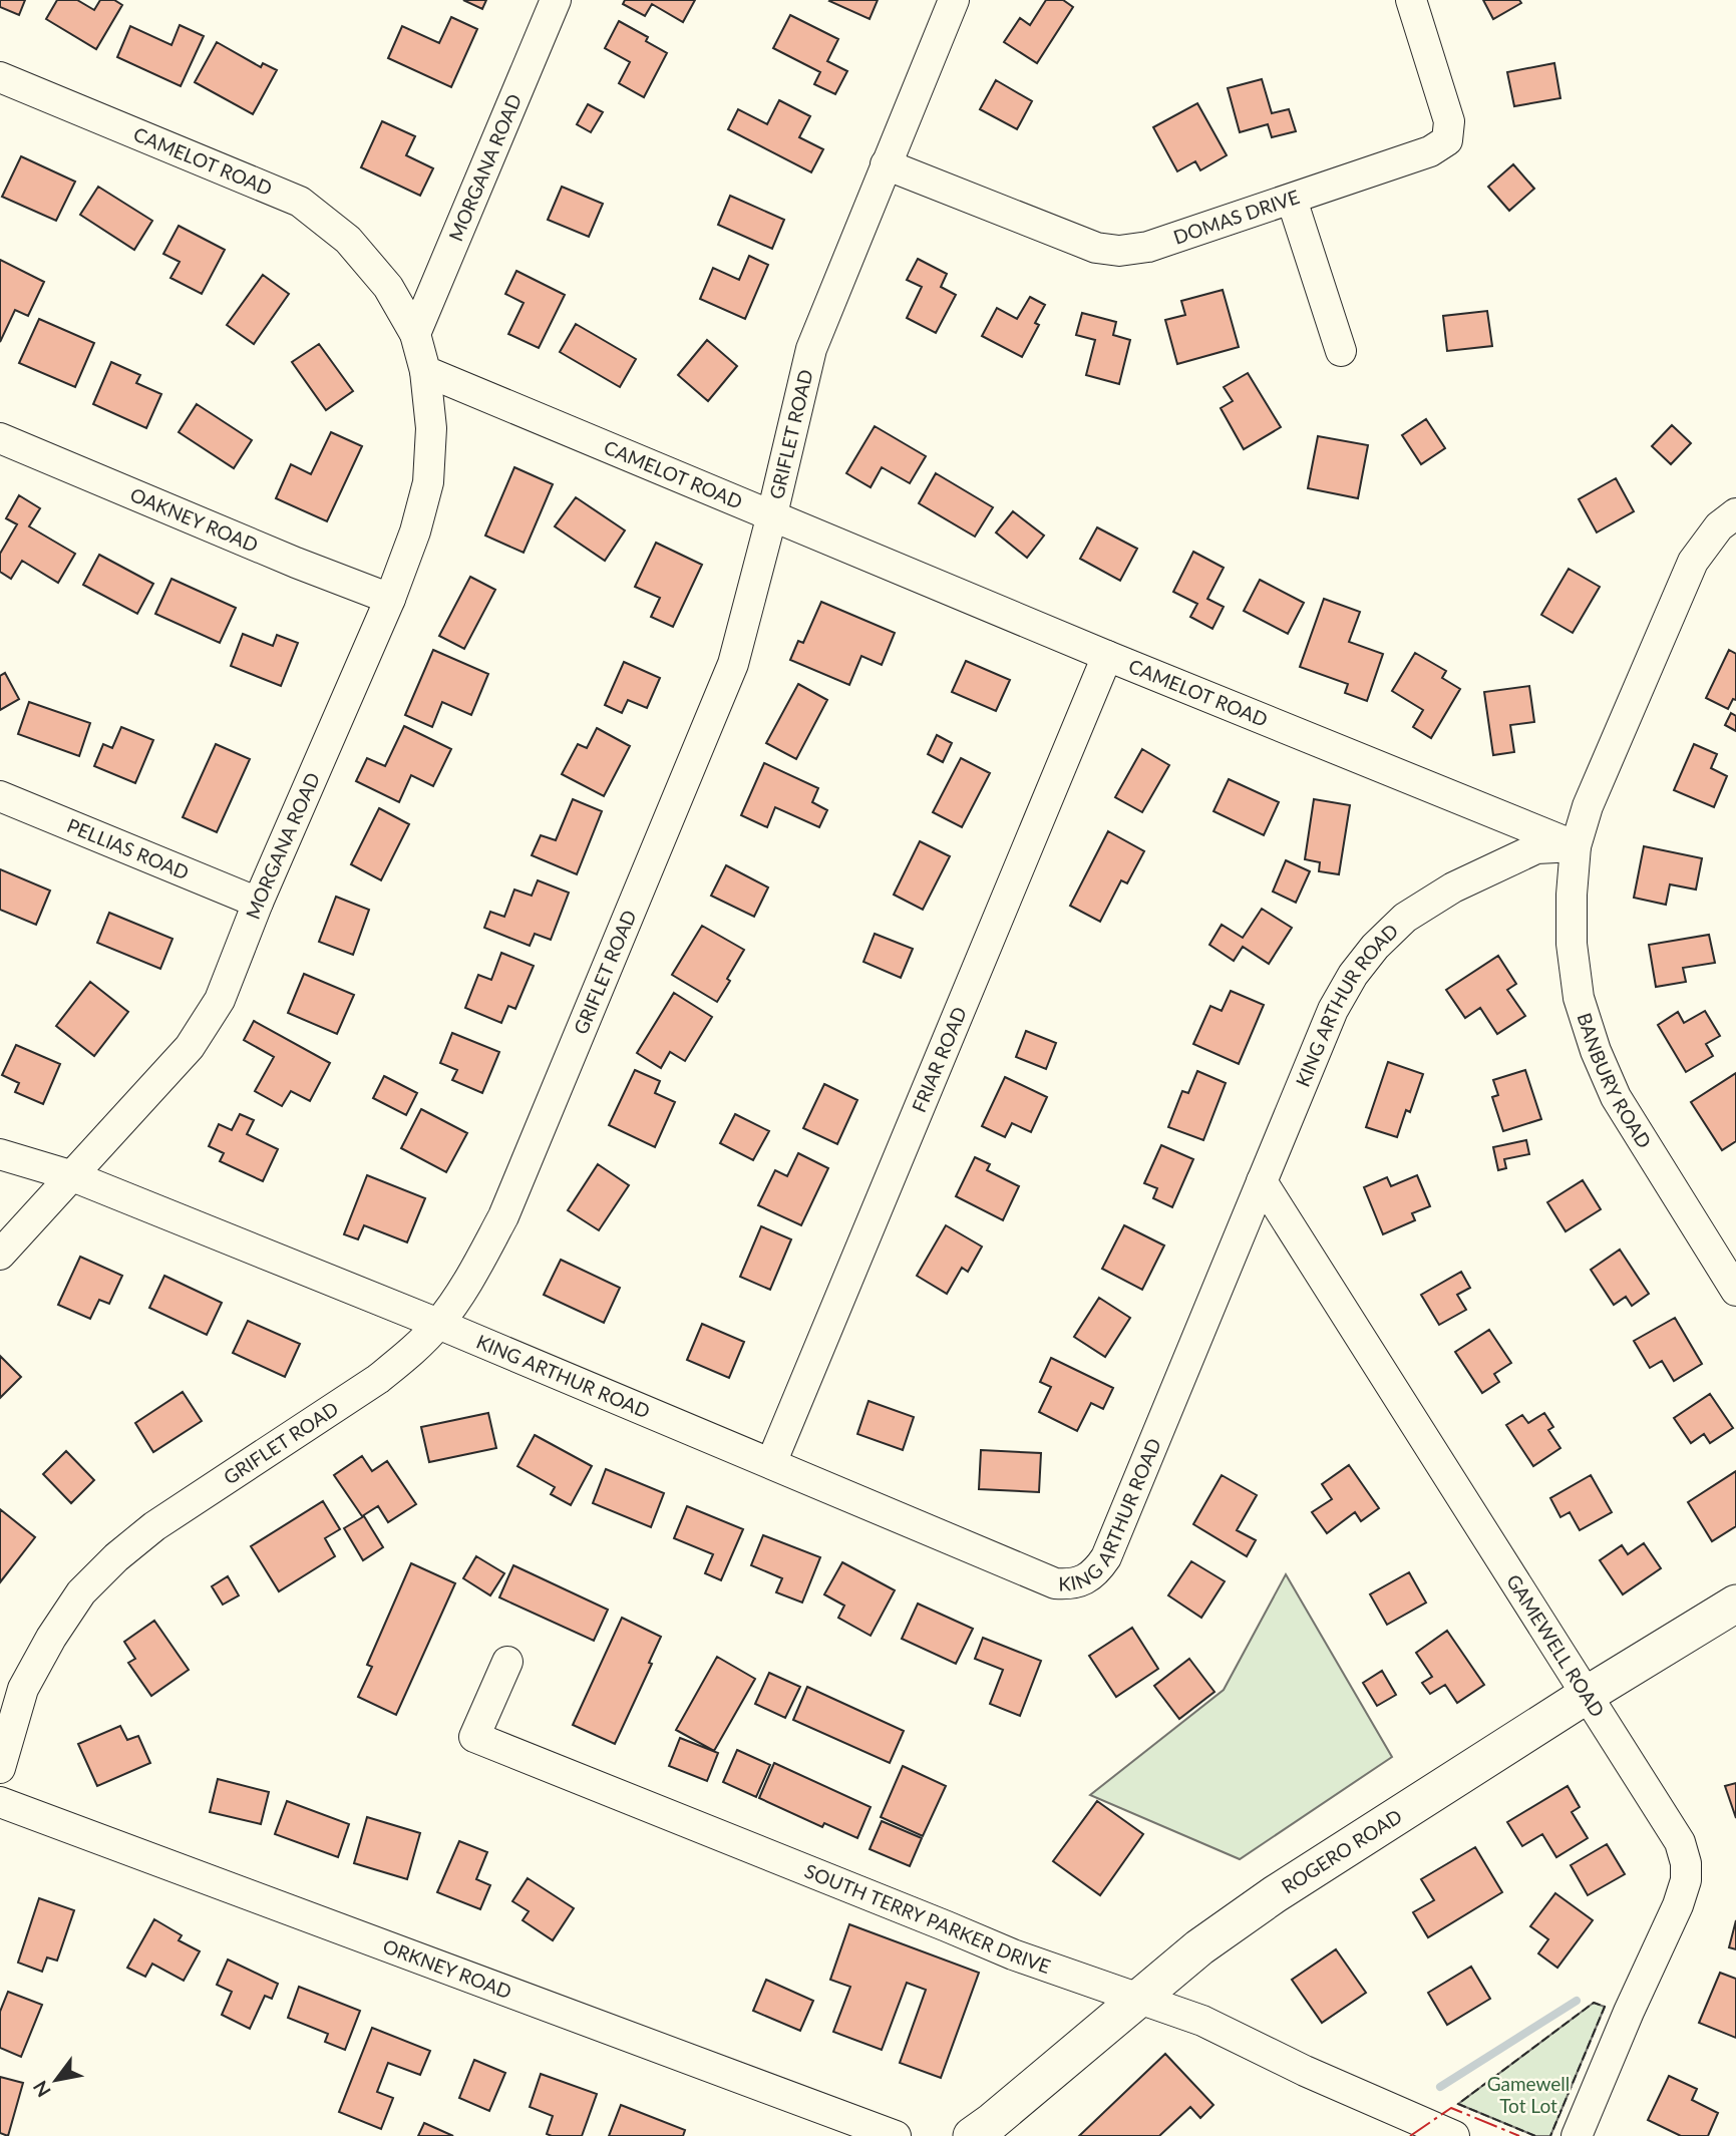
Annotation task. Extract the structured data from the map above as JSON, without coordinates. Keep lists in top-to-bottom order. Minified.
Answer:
{"streets":{"main road":["ROGERO ROAD"],"street":["CAMELOT ROAD","MORGANA ROAD","DOMAS DRIVE","GRIFLET ROAD","OAKNEY ROAD","PELLIAS ROAD","KING ARTHUR ROAD","FRIAR ROAD","BANBURY ROAD","GAMEWELL ROAD","SOUTH TERRY PARKER DRIVE","ORKNEY ROAD"]},"crossings":[["CAMELOT ROAD","MORGANA ROAD"],["CAMELOT ROAD","GRIFLET ROAD"],["CAMELOT ROAD","KING ARTHUR ROAD"],["CAMELOT ROAD","FRIAR ROAD"],["CAMELOT ROAD","BANBURY ROAD"],["MORGANA ROAD","OAKNEY ROAD"],["MORGANA ROAD","PELLIAS ROAD"],["MORGANA ROAD","KING ARTHUR ROAD"],["DOMAS DRIVE","GRIFLET ROAD"],["GRIFLET ROAD","KING ARTHUR ROAD"],["KING ARTHUR ROAD","FRIAR ROAD"],["KING ARTHUR ROAD","BANBURY ROAD"],["KING ARTHUR ROAD","GAMEWELL ROAD"],["GAMEWELL ROAD","ROGERO ROAD"],["ROGERO ROAD","SOUTH TERRY PARKER DRIVE"]],"parks":["Gamewell Tot Lot"],"north":"bottom left"}
